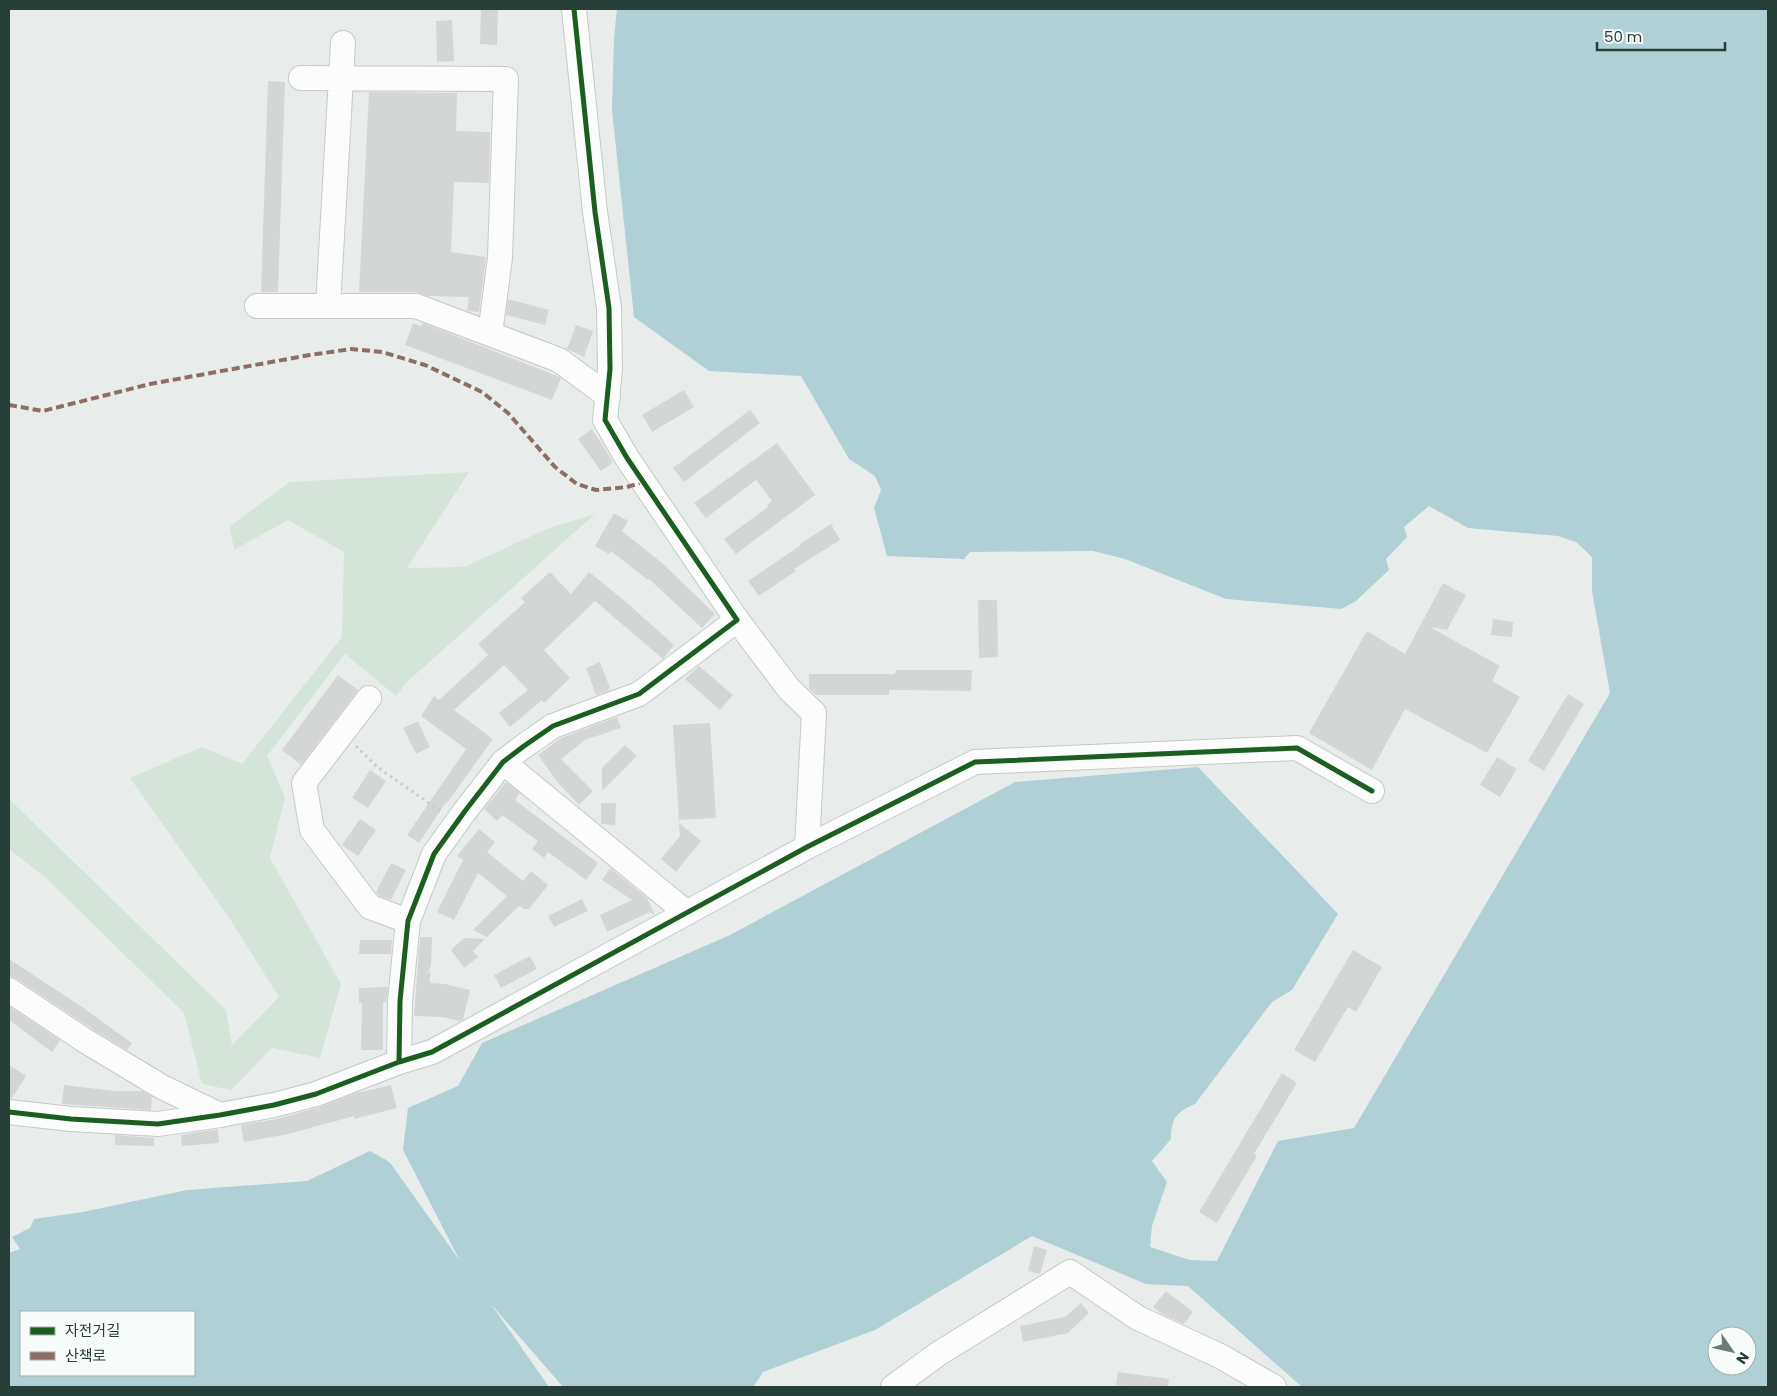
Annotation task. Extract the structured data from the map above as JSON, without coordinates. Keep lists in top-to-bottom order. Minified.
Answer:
{"legend":["자전거길","산책로"],"scale_bar":"50 m","north":"bottom right"}
